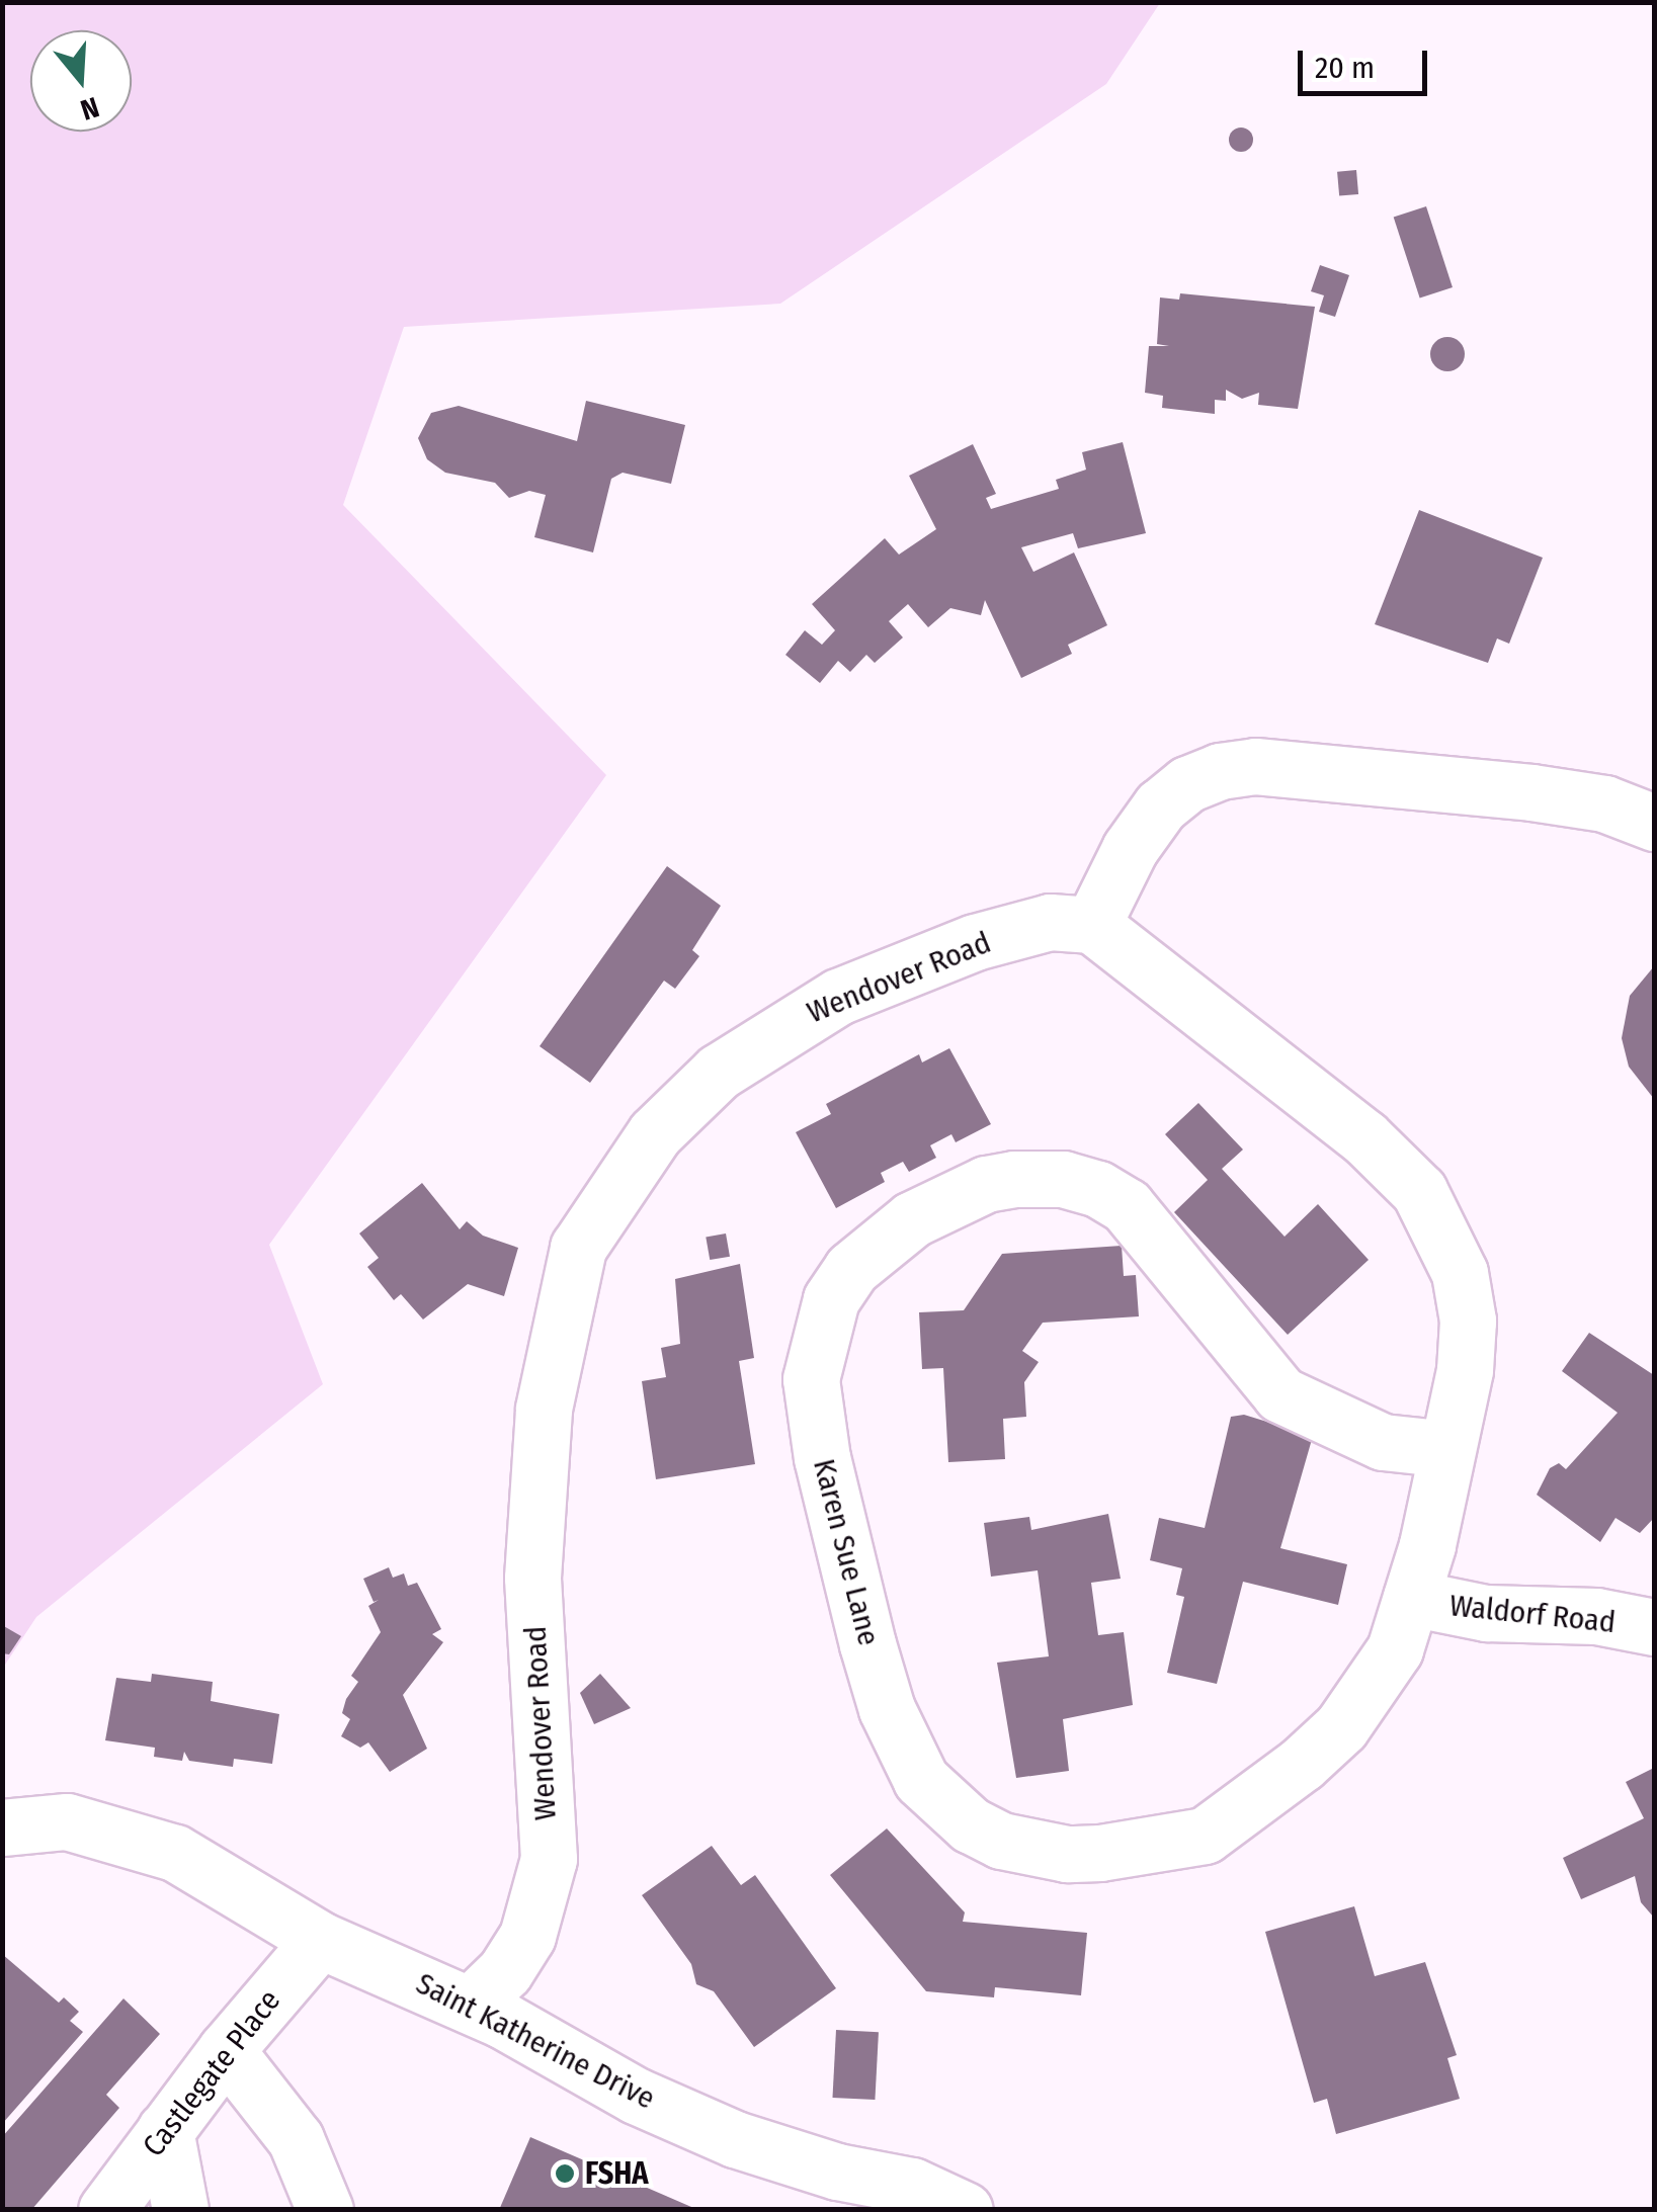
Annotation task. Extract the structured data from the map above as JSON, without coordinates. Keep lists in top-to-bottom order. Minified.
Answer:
{"streets":{"street":["Wendover Road","Karen Sue Lane","Waldorf Road","Saint Katherine Drive","Castlegate Place"]},"crossings":[["Wendover Road","Karen Sue Lane"],["Wendover Road","Saint Katherine Drive"],["Karen Sue Lane","Waldorf Road"],["Saint Katherine Drive","Castlegate Place"]],"places":["FSHA"],"scale_bar":"20 m","north":"bottom"}
